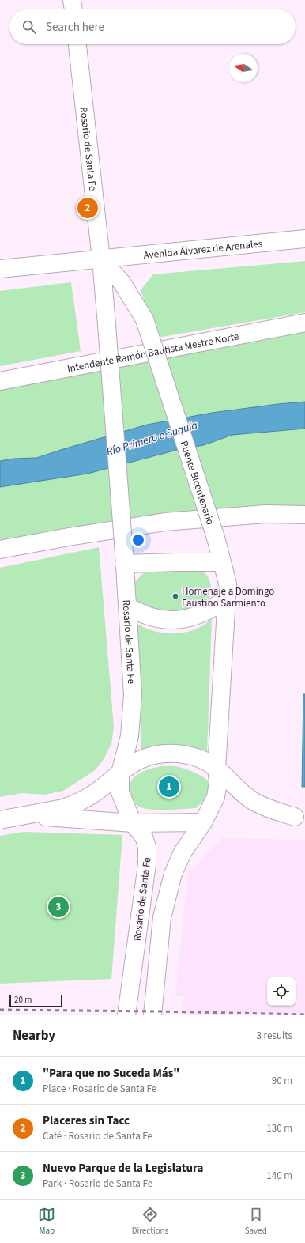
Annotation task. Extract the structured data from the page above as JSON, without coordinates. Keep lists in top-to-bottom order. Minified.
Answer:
{"streets":{"street":["Rosario de Santa Fe","Avenida Álvarez de Arenales","Intendente Ramón Bautista Mestre Norte","Puente Bicentenario"]},"crossings":[["Rosario de Santa Fe","Avenida Álvarez de Arenales"],["Rosario de Santa Fe","Puente Bicentenario"],["Avenida Álvarez de Arenales","Puente Bicentenario"]],"water":["Río Primero o Suquía"],"places":["Homenaje a Domingo Faustino Sarmiento"],"scale_bar":"20 m","north":"left","page":{"search":"Search here","pins":["2","1","3"],"scale":"20 m","heading":["Nearby","3 results"],"list":[{"mark":"1","name":"\"Para que no Suceda Más\"","note":"Place · Rosario de Santa Fe","value":"90 m"},{"mark":"2","name":"Placeres sin Tacc","note":"Café · Rosario de Santa Fe","value":"130 m"},{"mark":"3","name":"Nuevo Parque de la Legislatura","note":"Park · Rosario de Santa Fe","value":"140 m"}],"nav":["Map","Directions","Saved"]}}
